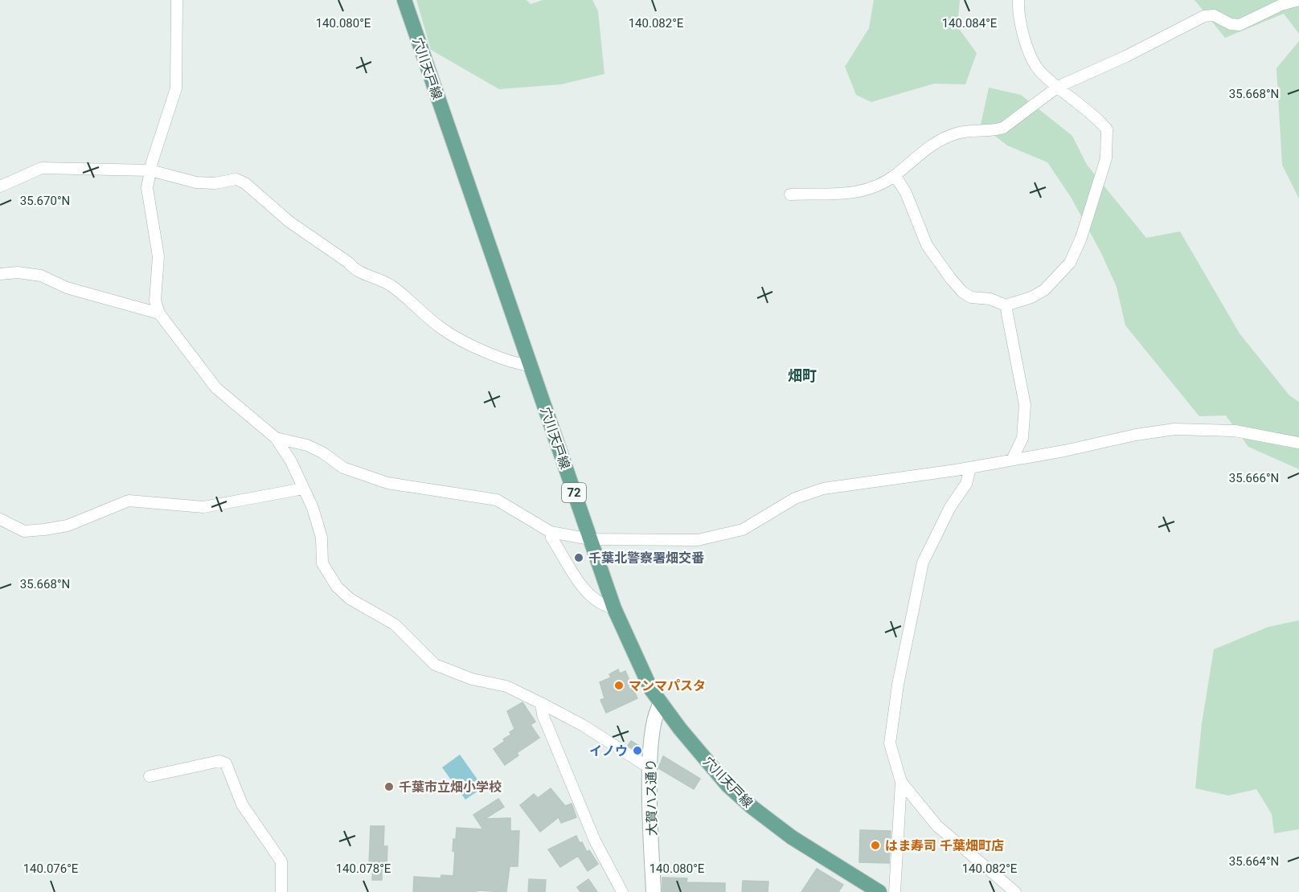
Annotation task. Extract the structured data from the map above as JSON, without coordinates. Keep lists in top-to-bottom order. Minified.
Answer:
{"streets":{"main road":["穴川天戸線","72"],"street":["大賀ハス通り"]},"crossings":[["穴川天戸線","大賀ハス通り"]],"districts":["畑町"],"places":["千葉北警察署畑交番","マンマパスタ","イノウ","千葉市立畑小学校","はま寿司 千葉畑町店"],"coordinates":["140.080°E","140.082°E","140.084°E","35.668°N","35.670°N","35.666°N","35.664°N","140.076°E","140.078°E"]}
